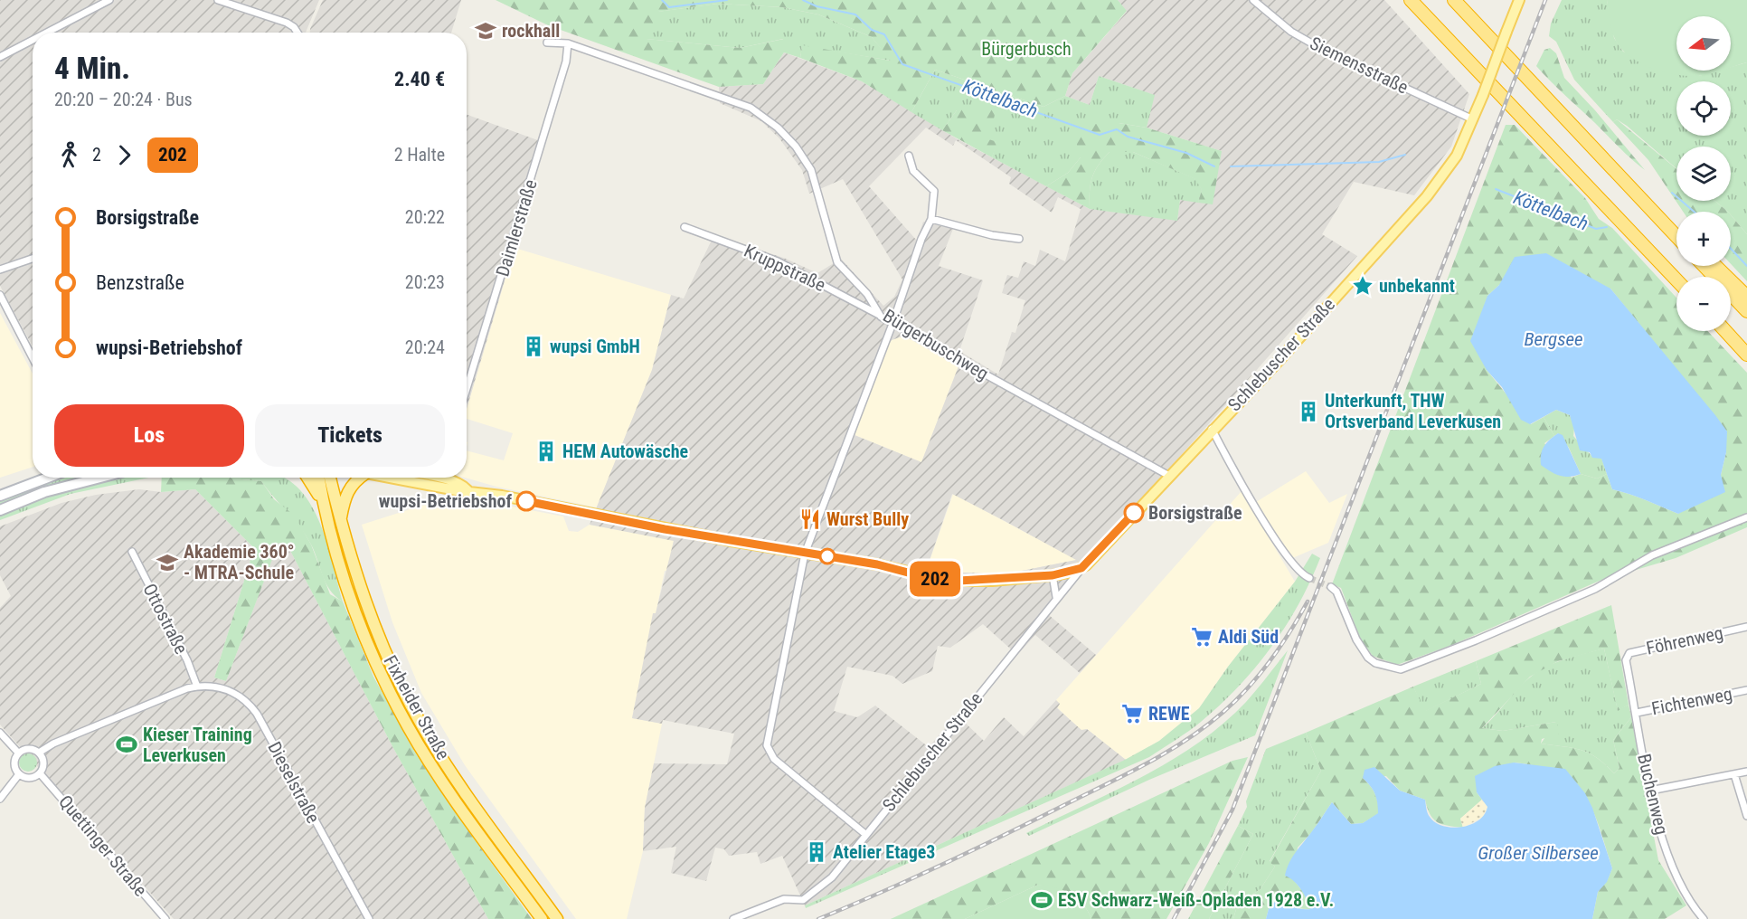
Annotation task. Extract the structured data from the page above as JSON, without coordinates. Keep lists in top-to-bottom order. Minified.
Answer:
{"streets":{"highway":["Fixheider Straße"],"main road":["Schlebuscher Straße"],"street":["Siemensstraße","Daimlerstraße","Kruppstraße","Bürgerbuschweg","Ottostraße","Föhrenweg","Fichtenweg","Dieselstraße","Buchenweg","Quettinger Straße"]},"crossings":[["Siemensstraße","Schlebuscher Straße"],["Daimlerstraße","Bürgerbuschweg"],["Kruppstraße","Bürgerbuschweg"],["Bürgerbuschweg","Schlebuscher Straße"],["Ottostraße","Dieselstraße"],["Föhrenweg","Buchenweg"],["Fichtenweg","Buchenweg"],["Dieselstraße","Quettinger Straße"]],"water":["Köttelbach","Bergsee","Großer Silbersee"],"parks":["Bürgerbusch"],"places":{"school or university":["rockhall","Akademie 360° - MTRA-Schule"],"place":["unbekannt"],"building":["wupsi GmbH","Unterkunft, THW Ortsverband Leverkusen","HEM Autowäsche","Atelier Etage3"],"other":["wupsi-Betriebshof","Borsigstraße"],"restaurant":["Wurst Bully"],"supermarket":["Aldi Süd","REWE"],"sports":["Kieser Training Leverkusen","ESV Schwarz-Weiß-Opladen 1928 e.V."]},"lines":["bus line 202"],"north":"left","page":{"on_map":"202","map_buttons":["+","−"],"heading":["4 Min.","20:20 – 20:24 · Bus","2.40 €"],"legs":["2","202","2 Halte"],"list":[{"name":"Borsigstraße","value":"20:22"},{"name":"Benzstraße","value":"20:23"},{"name":"wupsi-Betriebshof","value":"20:24"}],"buttons":["Los","Tickets"]}}
